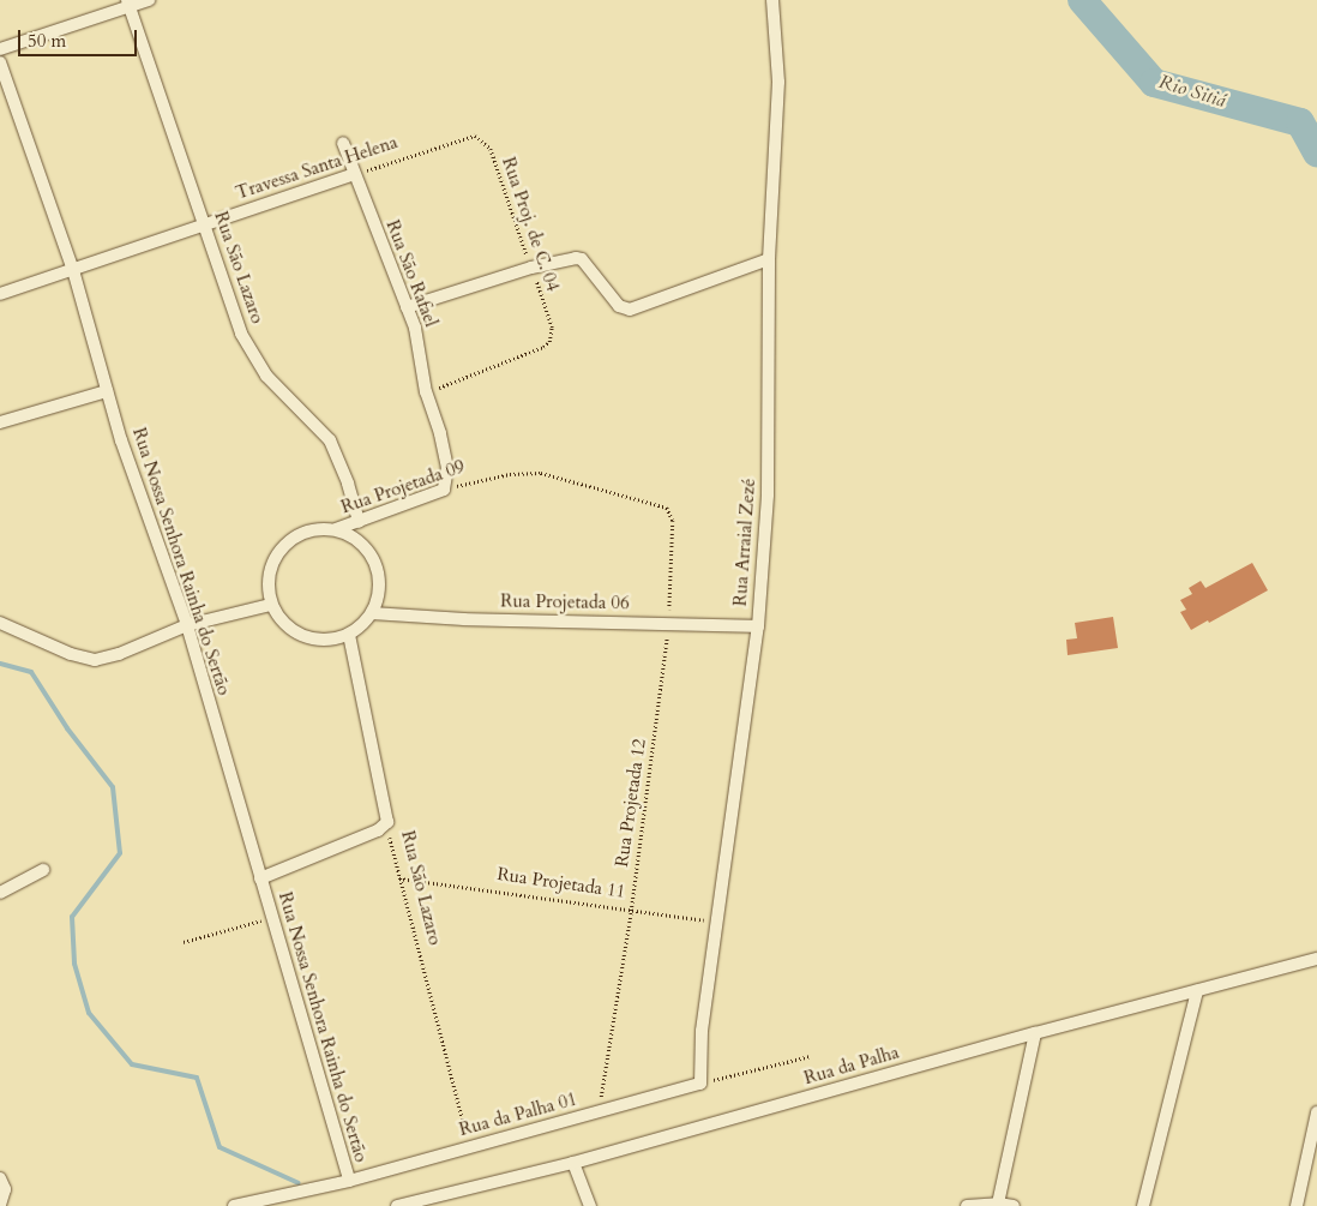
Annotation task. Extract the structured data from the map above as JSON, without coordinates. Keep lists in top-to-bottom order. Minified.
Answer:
{"streets":{"street":["Travessa Santa Helena","Rua São Lazaro","Rua São Rafael","Rua Projetada 09","Rua Arraial Zezé","Rua Nossa Senhora Rainha do Sertão","Rua Projetada 06","Rua da Palha","Rua da Palha 01"],"path":["Rua Proj. de C. 04","Rua Projetada 12","Rua Projetada 11"]},"crossings":[["Travessa Santa Helena","Rua Proj. de C. 04"],["Travessa Santa Helena","Rua São Lazaro"],["Travessa Santa Helena","Rua São Rafael"],["Travessa Santa Helena","Rua Nossa Senhora Rainha do Sertão"],["Rua Proj. de C. 04","Rua São Rafael"],["Rua São Lazaro","Rua Projetada 09"],["Rua São Lazaro","Rua Projetada 06"],["Rua São Lazaro","Rua Projetada 11"],["Rua São Lazaro","Rua da Palha 01"],["Rua São Rafael","Rua Projetada 09"],["Rua Projetada 09","Rua Projetada 06"],["Rua Projetada 09","Rua Projetada 12"],["Rua Arraial Zezé","Rua Projetada 06"],["Rua Arraial Zezé","Rua Projetada 11"],["Rua Arraial Zezé","Rua da Palha 01"],["Rua Nossa Senhora Rainha do Sertão","Rua da Palha 01"],["Rua Projetada 06","Rua Projetada 12"],["Rua Projetada 12","Rua Projetada 11"],["Rua Projetada 12","Rua da Palha 01"]],"water":["Rio Sitiá"],"scale_bar":"50 m"}
